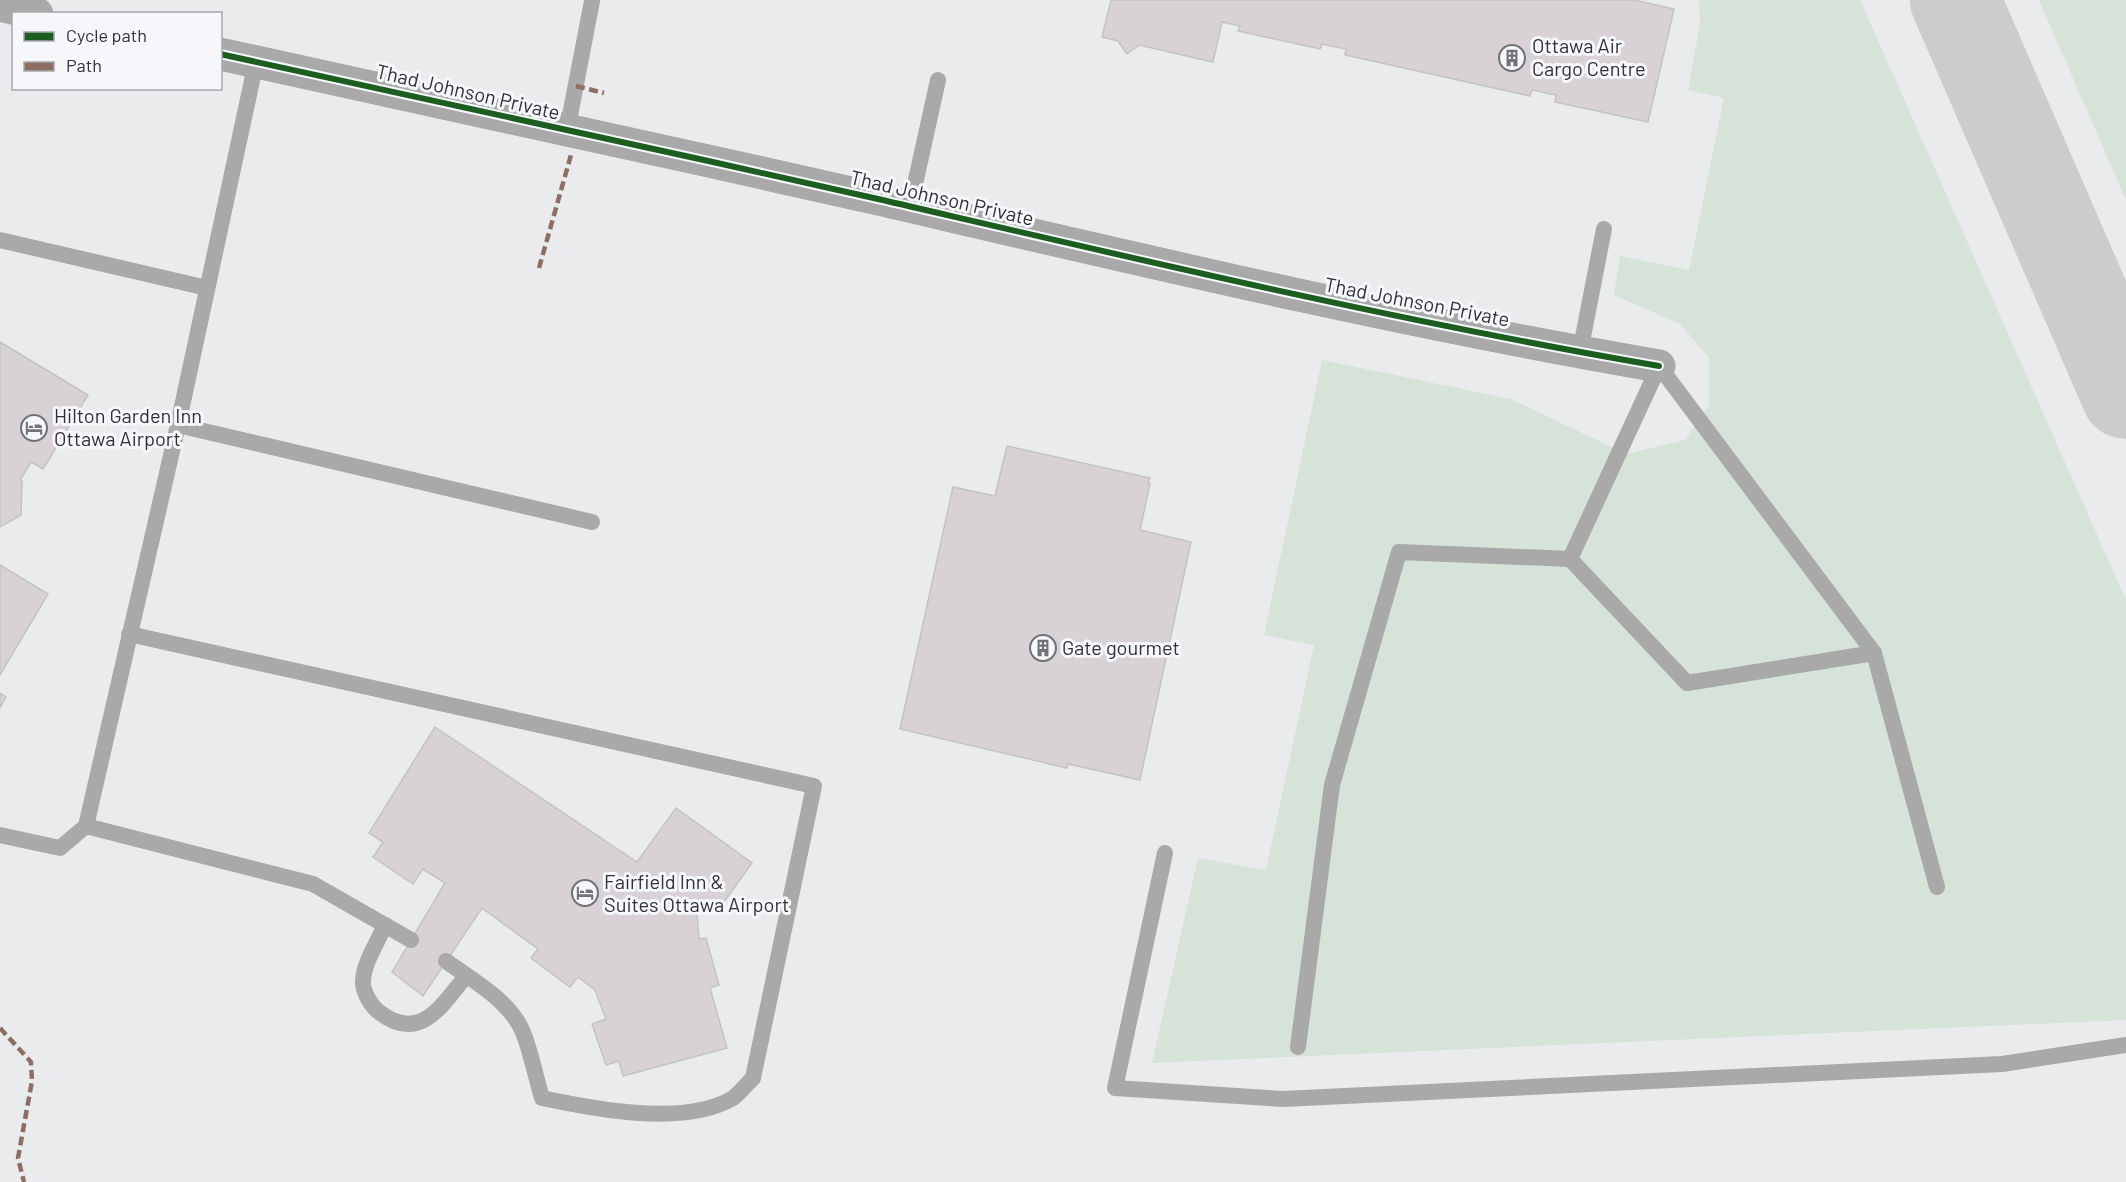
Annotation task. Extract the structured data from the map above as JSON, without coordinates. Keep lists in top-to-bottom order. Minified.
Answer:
{"streets":{"street":["Thad Johnson Private"]},"places":{"building":["Ottawa Air Cargo Centre","Gate gourmet"],"hotel":["Hilton Garden Inn Ottawa Airport","Fairfield Inn & Suites Ottawa Airport"]},"legend":["Cycle path","Path"]}
